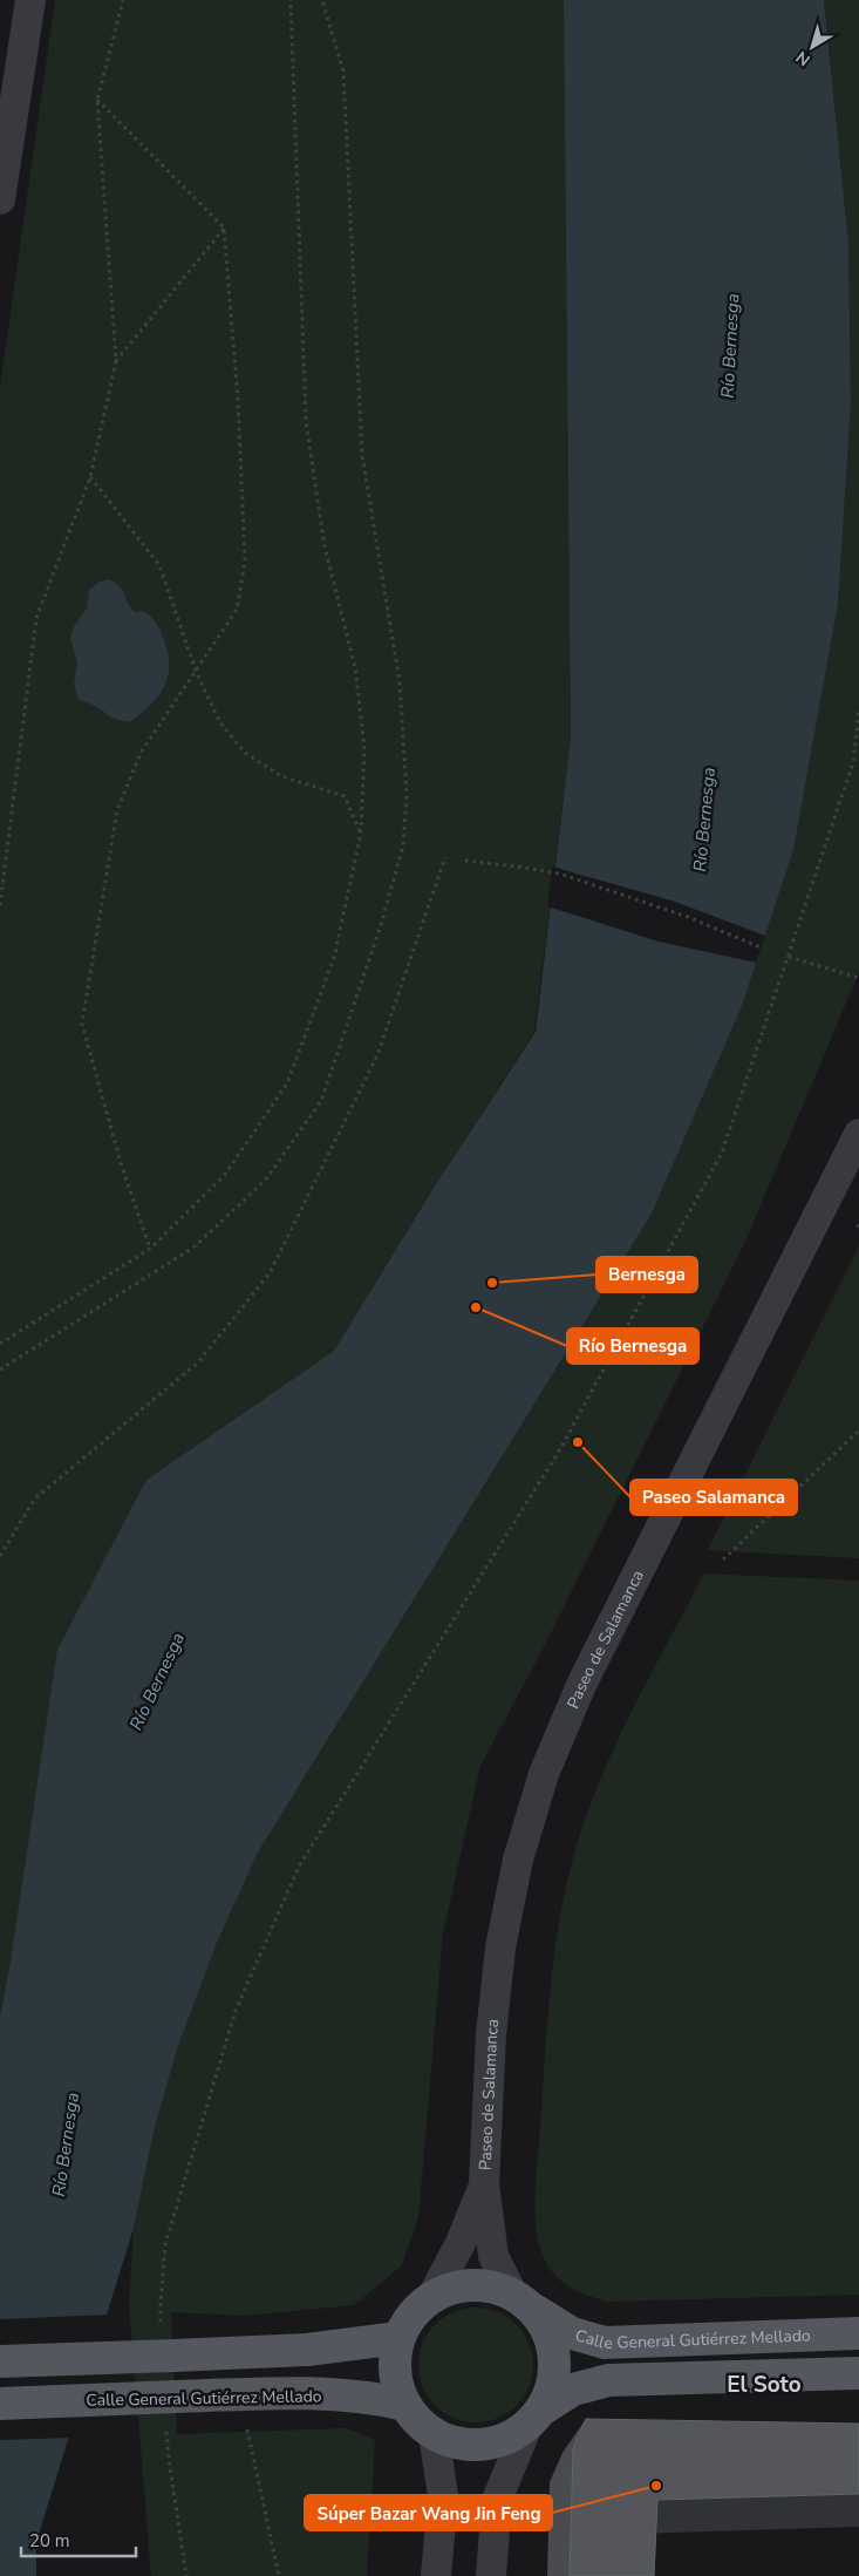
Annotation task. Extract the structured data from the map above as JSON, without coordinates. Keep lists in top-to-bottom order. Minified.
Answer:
{"streets":{"main road":["Calle General Gutiérrez Mellado"],"street":["Paseo de Salamanca"]},"crossings":[["Paseo de Salamanca","Calle General Gutiérrez Mellado"]],"districts":["El Soto"],"water":["Río Bernesga"],"places":["Bernesga","Río Bernesga","Paseo Salamanca","Súper Bazar Wang Jin Feng"],"scale_bar":"20 m","north":"bottom left"}
